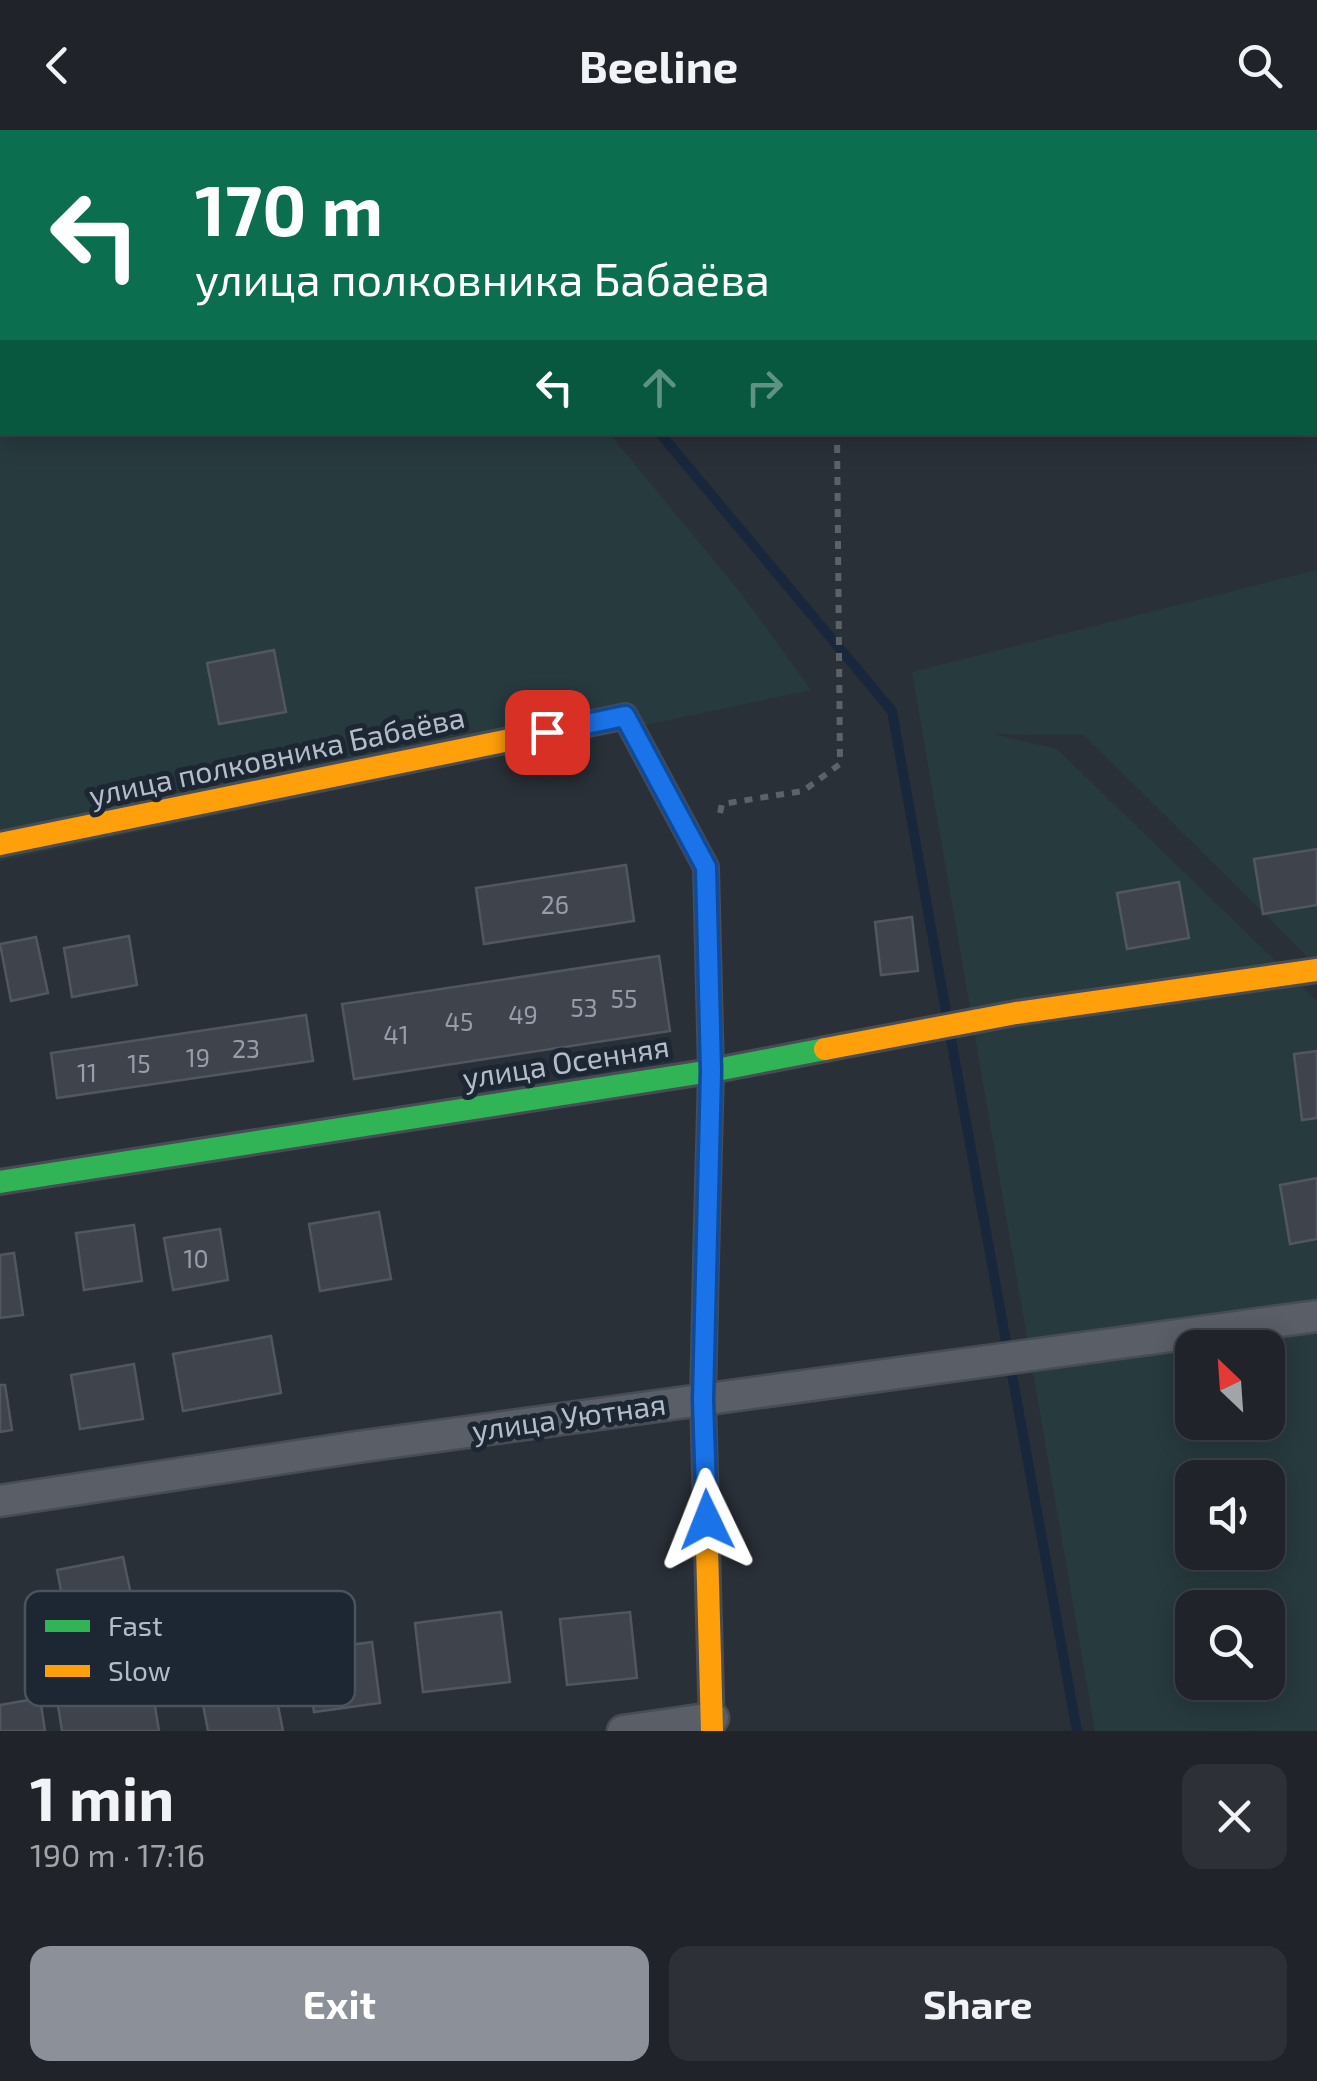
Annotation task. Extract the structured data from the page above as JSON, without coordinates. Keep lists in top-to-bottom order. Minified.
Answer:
{"streets":{"street":["улица полковника Бабаёва","улица Осенняя","улица Уютная"]},"house_numbers":["26","55","53","49","45","41","23","19","15","11","10"],"legend":["Fast","Slow"],"north":"top left","page":{"header":"Beeline","turn":["170 m","улица полковника Бабаёва"],"heading":["1 min","190 m · 17:16"],"buttons":["Exit","Share"]}}
